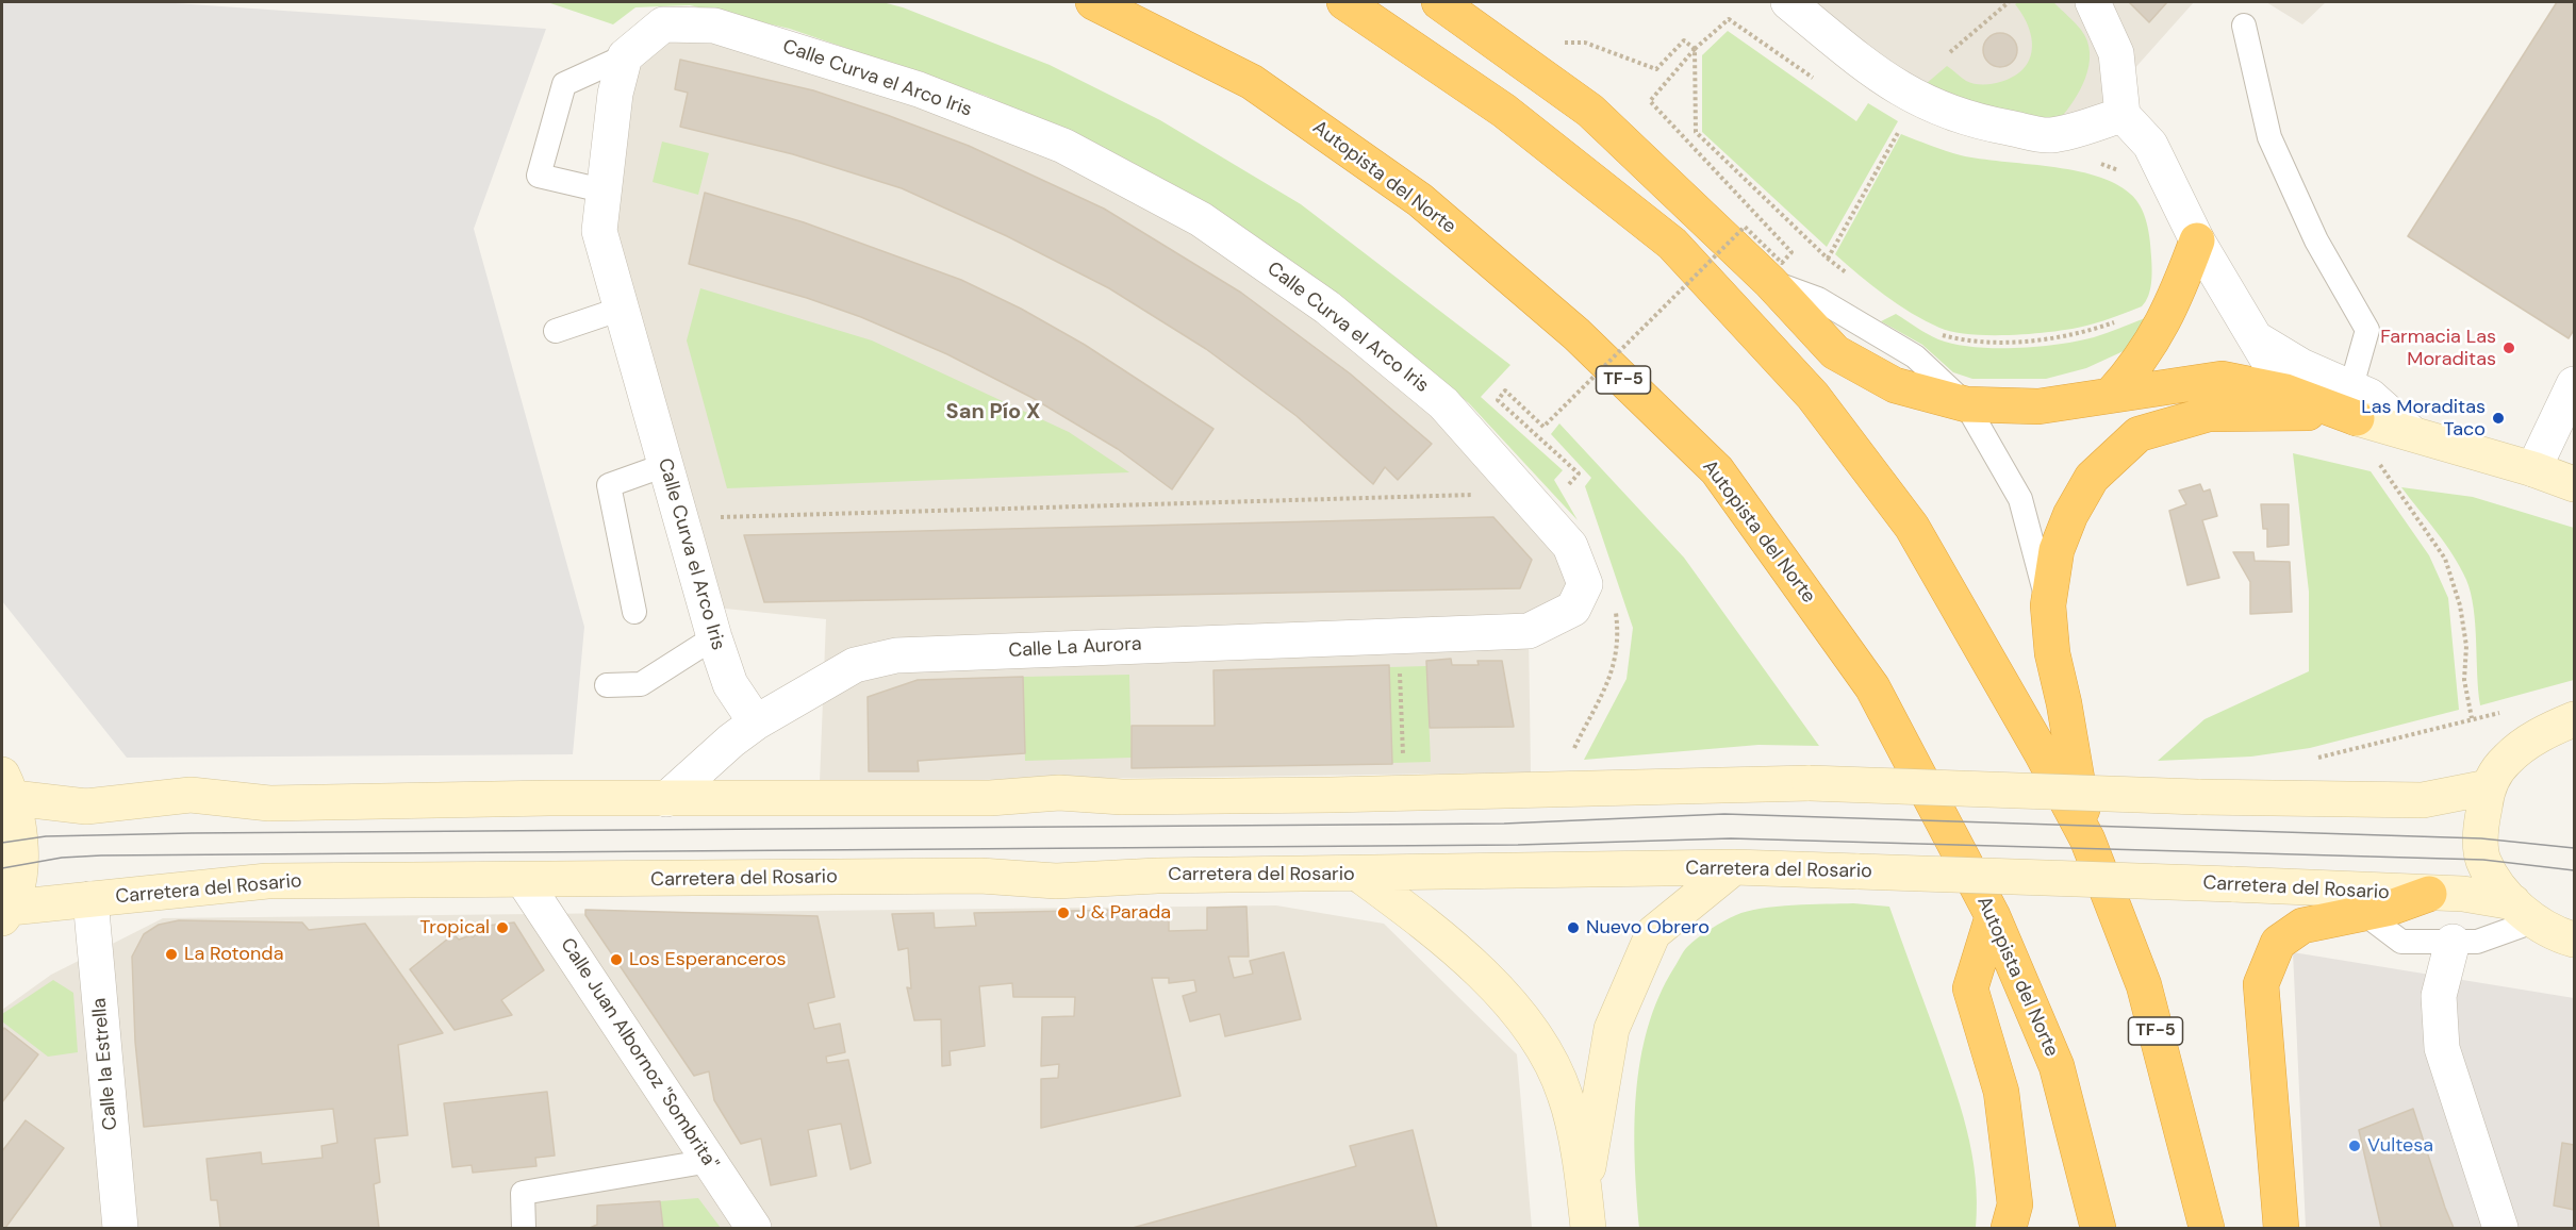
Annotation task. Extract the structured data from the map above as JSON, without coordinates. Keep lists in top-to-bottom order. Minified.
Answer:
{"streets":{"highway":["Autopista del Norte","TF-5"],"main road":["Carretera del Rosario"],"street":["Calle Curva el Arco Iris","Calle La Aurora","Calle Juan Albornoz \"Sombrita\"","Calle la Estrella"]},"crossings":[["Calle Curva el Arco Iris","Calle La Aurora"],["Carretera del Rosario","Calle Juan Albornoz \"Sombrita\""],["Carretera del Rosario","Calle la Estrella"]],"districts":["San Pío X"],"places":["Farmacia Las Moraditas","Las Moraditas Taco","J & Parada","Tropical","Nuevo Obrero","La Rotonda","Los Esperanceros","Vultesa"]}
